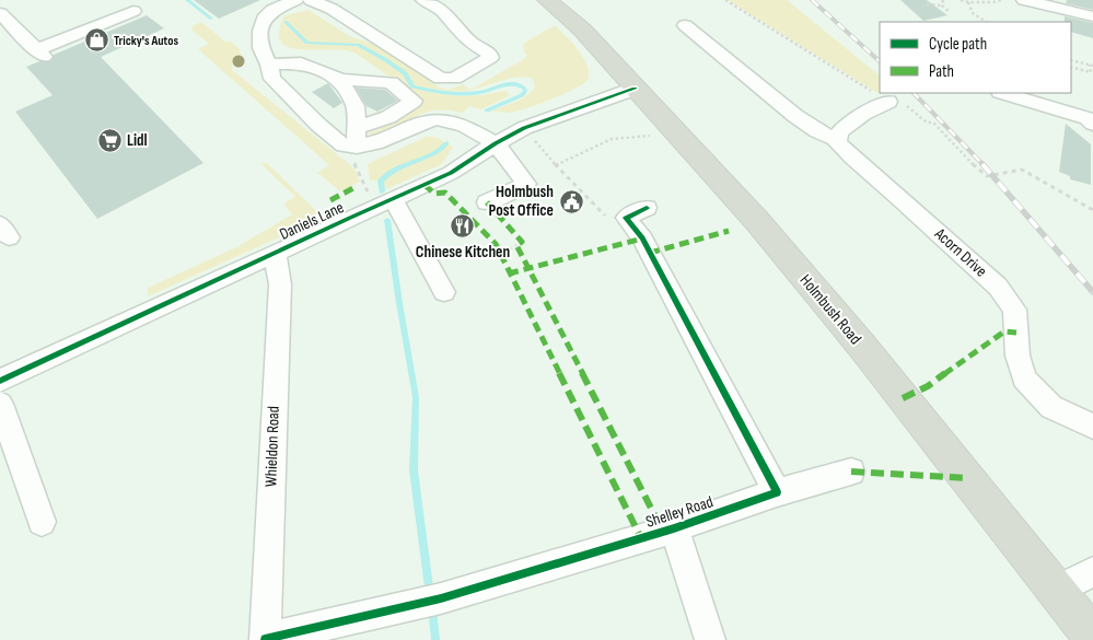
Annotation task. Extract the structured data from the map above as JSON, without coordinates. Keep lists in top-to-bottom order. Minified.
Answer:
{"streets":{"highway":["Holmbush Road"],"street":["Daniels Lane","Acorn Drive","Whieldon Road","Shelley Road"]},"crossings":[["Daniels Lane","Holmbush Road"],["Daniels Lane","Whieldon Road"],["Whieldon Road","Shelley Road"]],"places":{"shop":["Tricky's Autos"],"supermarket":["Lidl"],"public building":["Holmbush Post Office"],"restaurant":["Chinese Kitchen"]},"legend":["Cycle path","Path"]}
